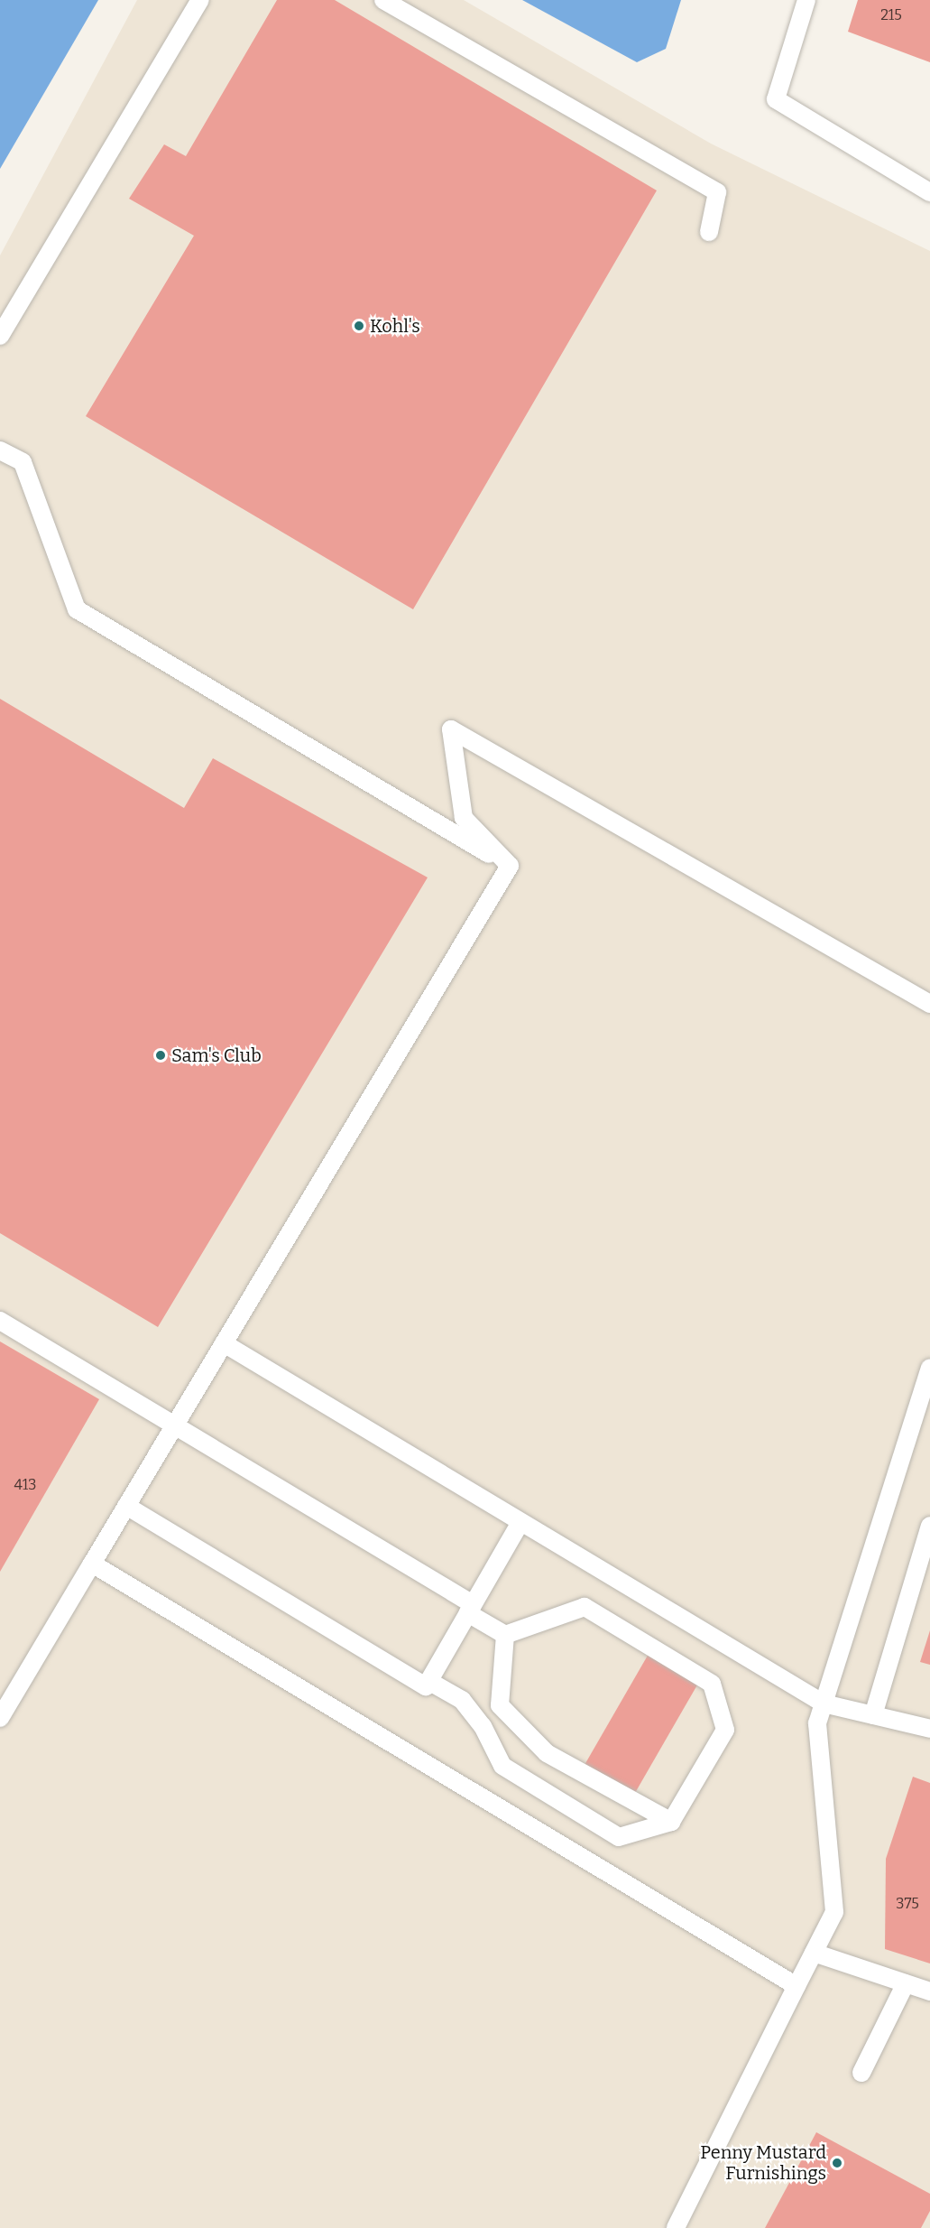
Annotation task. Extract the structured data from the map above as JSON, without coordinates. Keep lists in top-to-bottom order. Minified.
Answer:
{"places":["Kohl's","Sam's Club","Penny Mustard Furnishings"],"house_numbers":["215","413","375"]}
